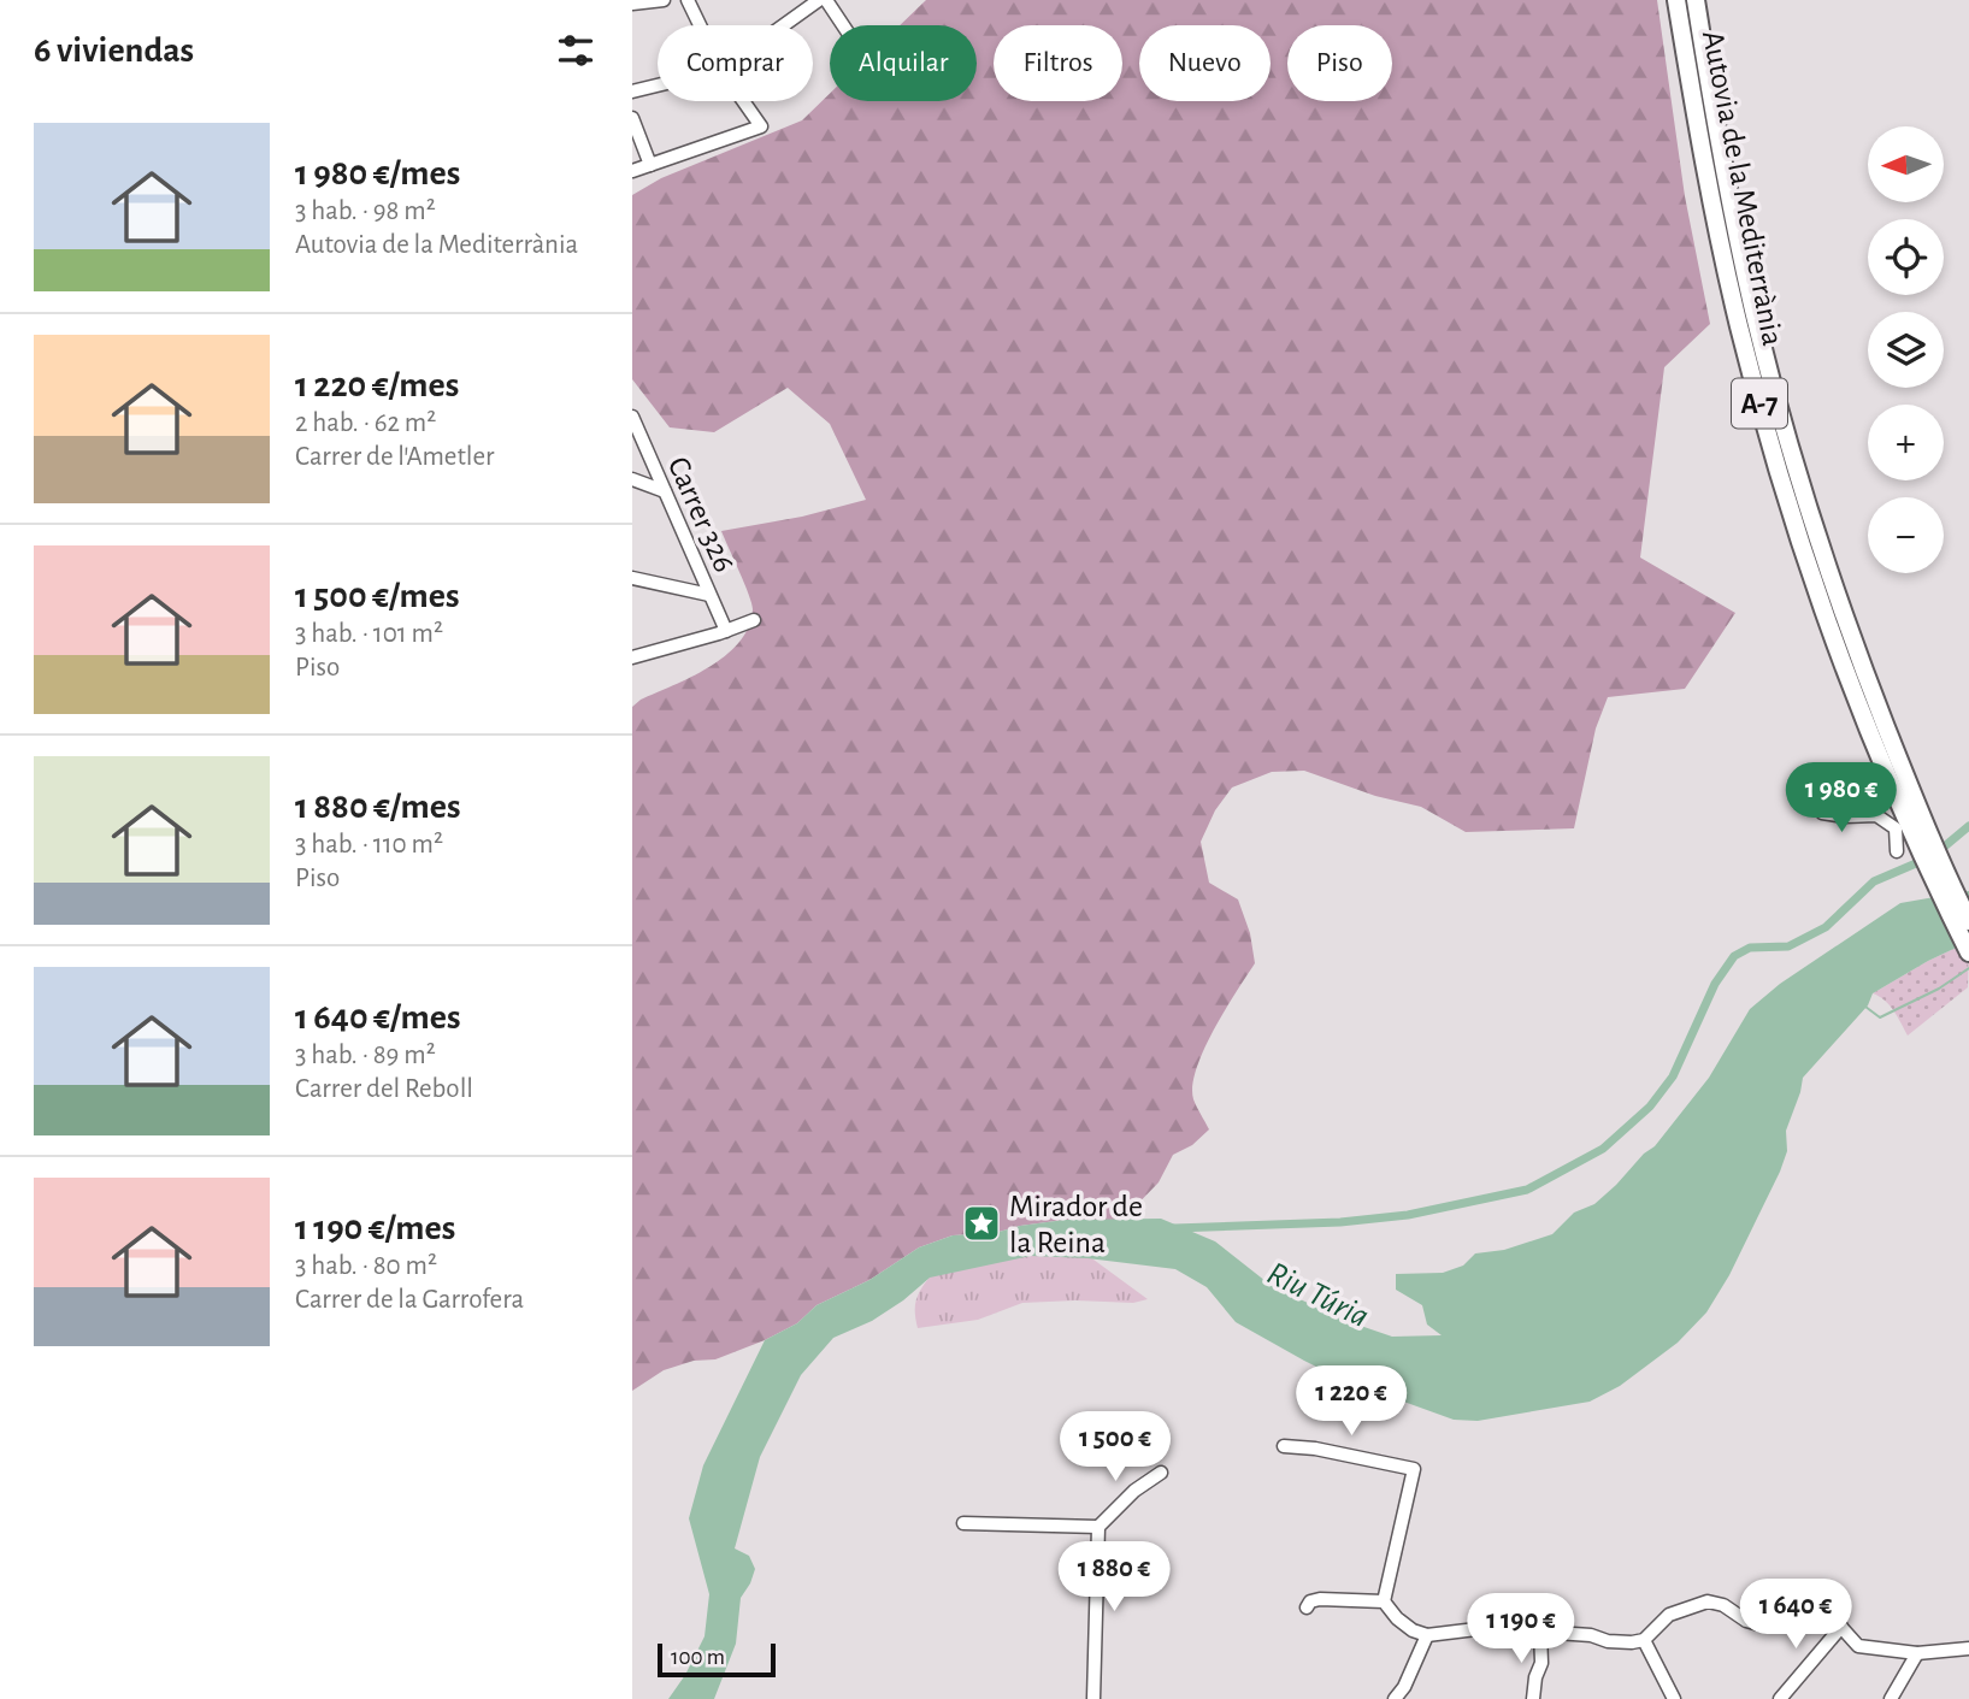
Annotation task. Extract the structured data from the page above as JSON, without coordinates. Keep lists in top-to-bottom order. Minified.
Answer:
{"streets":{"highway":["Autovia de la Mediterrània","A-7"],"street":["Carrer 326"]},"water":["Riu Túria"],"places":{"place":["Mirador de la Reina"]},"scale_bar":"100 m","north":"left","page":{"heading":"6 viviendas","chip":["Comprar","Alquilar","Filtros","Nuevo","Piso"],"list":[{"name":"1 980 €/mes","note":"3 hab. · 98 m² · Autovia de la Mediterrània"},{"name":"1 220 €/mes","note":"2 hab. · 62 m² · Carrer de l'Ametler"},{"name":"1 500 €/mes","note":"3 hab. · 101 m² · Piso"},{"name":"1 880 €/mes","note":"3 hab. · 110 m² · Piso"},{"name":"1 640 €/mes","note":"3 hab. · 89 m² · Carrer del Reboll"},{"name":"1 190 €/mes","note":"3 hab. · 80 m² · Carrer de la Garrofera"}],"map_buttons":["+","−"],"price":["1 980 €","1 220 €","1 500 €","1 880 €","1 640 €","1 190 €"],"scale":"100 m"}}
